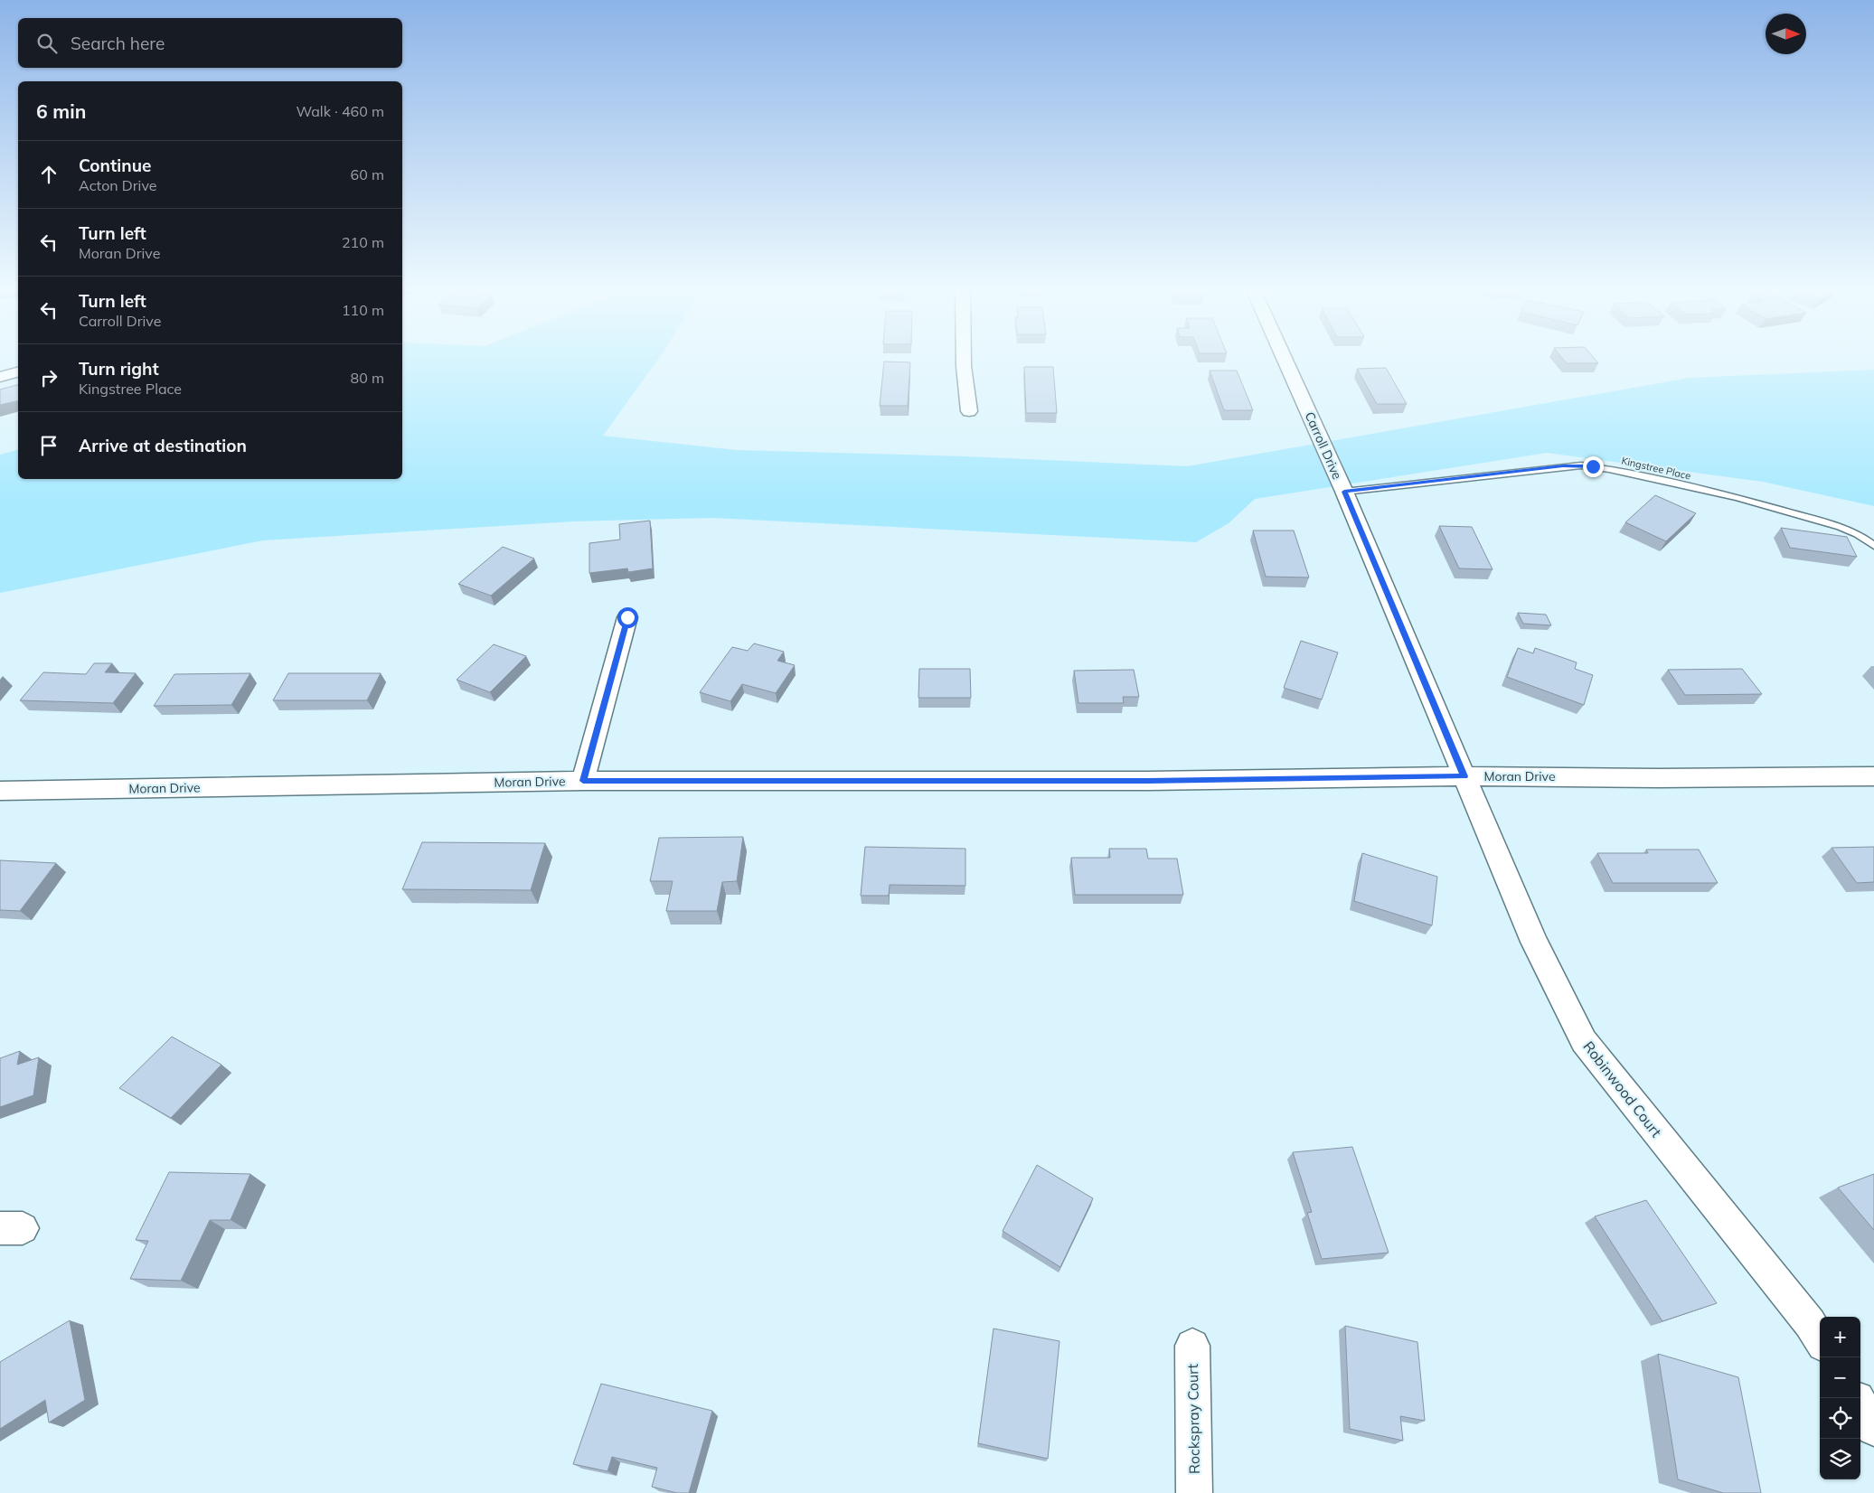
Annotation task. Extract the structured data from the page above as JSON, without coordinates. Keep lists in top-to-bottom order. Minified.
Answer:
{"streets":{"street":["Carroll Drive","Moran Drive","Robinwood Court","Rockspray Court"],"lane":["Kingstree Place"]},"crossings":[["Carroll Drive","Kingstree Place"],["Carroll Drive","Moran Drive"],["Carroll Drive","Robinwood Court"],["Moran Drive","Robinwood Court"]],"north":"right","page":{"search":"Search here","heading":["6 min","Walk · 460 m"],"list":[["Continue","Acton Drive","60 m"],["Turn left","Moran Drive","210 m"],["Turn left","Carroll Drive","110 m"],["Turn right","Kingstree Place","80 m"],"Arrive at destination"],"map_buttons":["+","−"]}}
